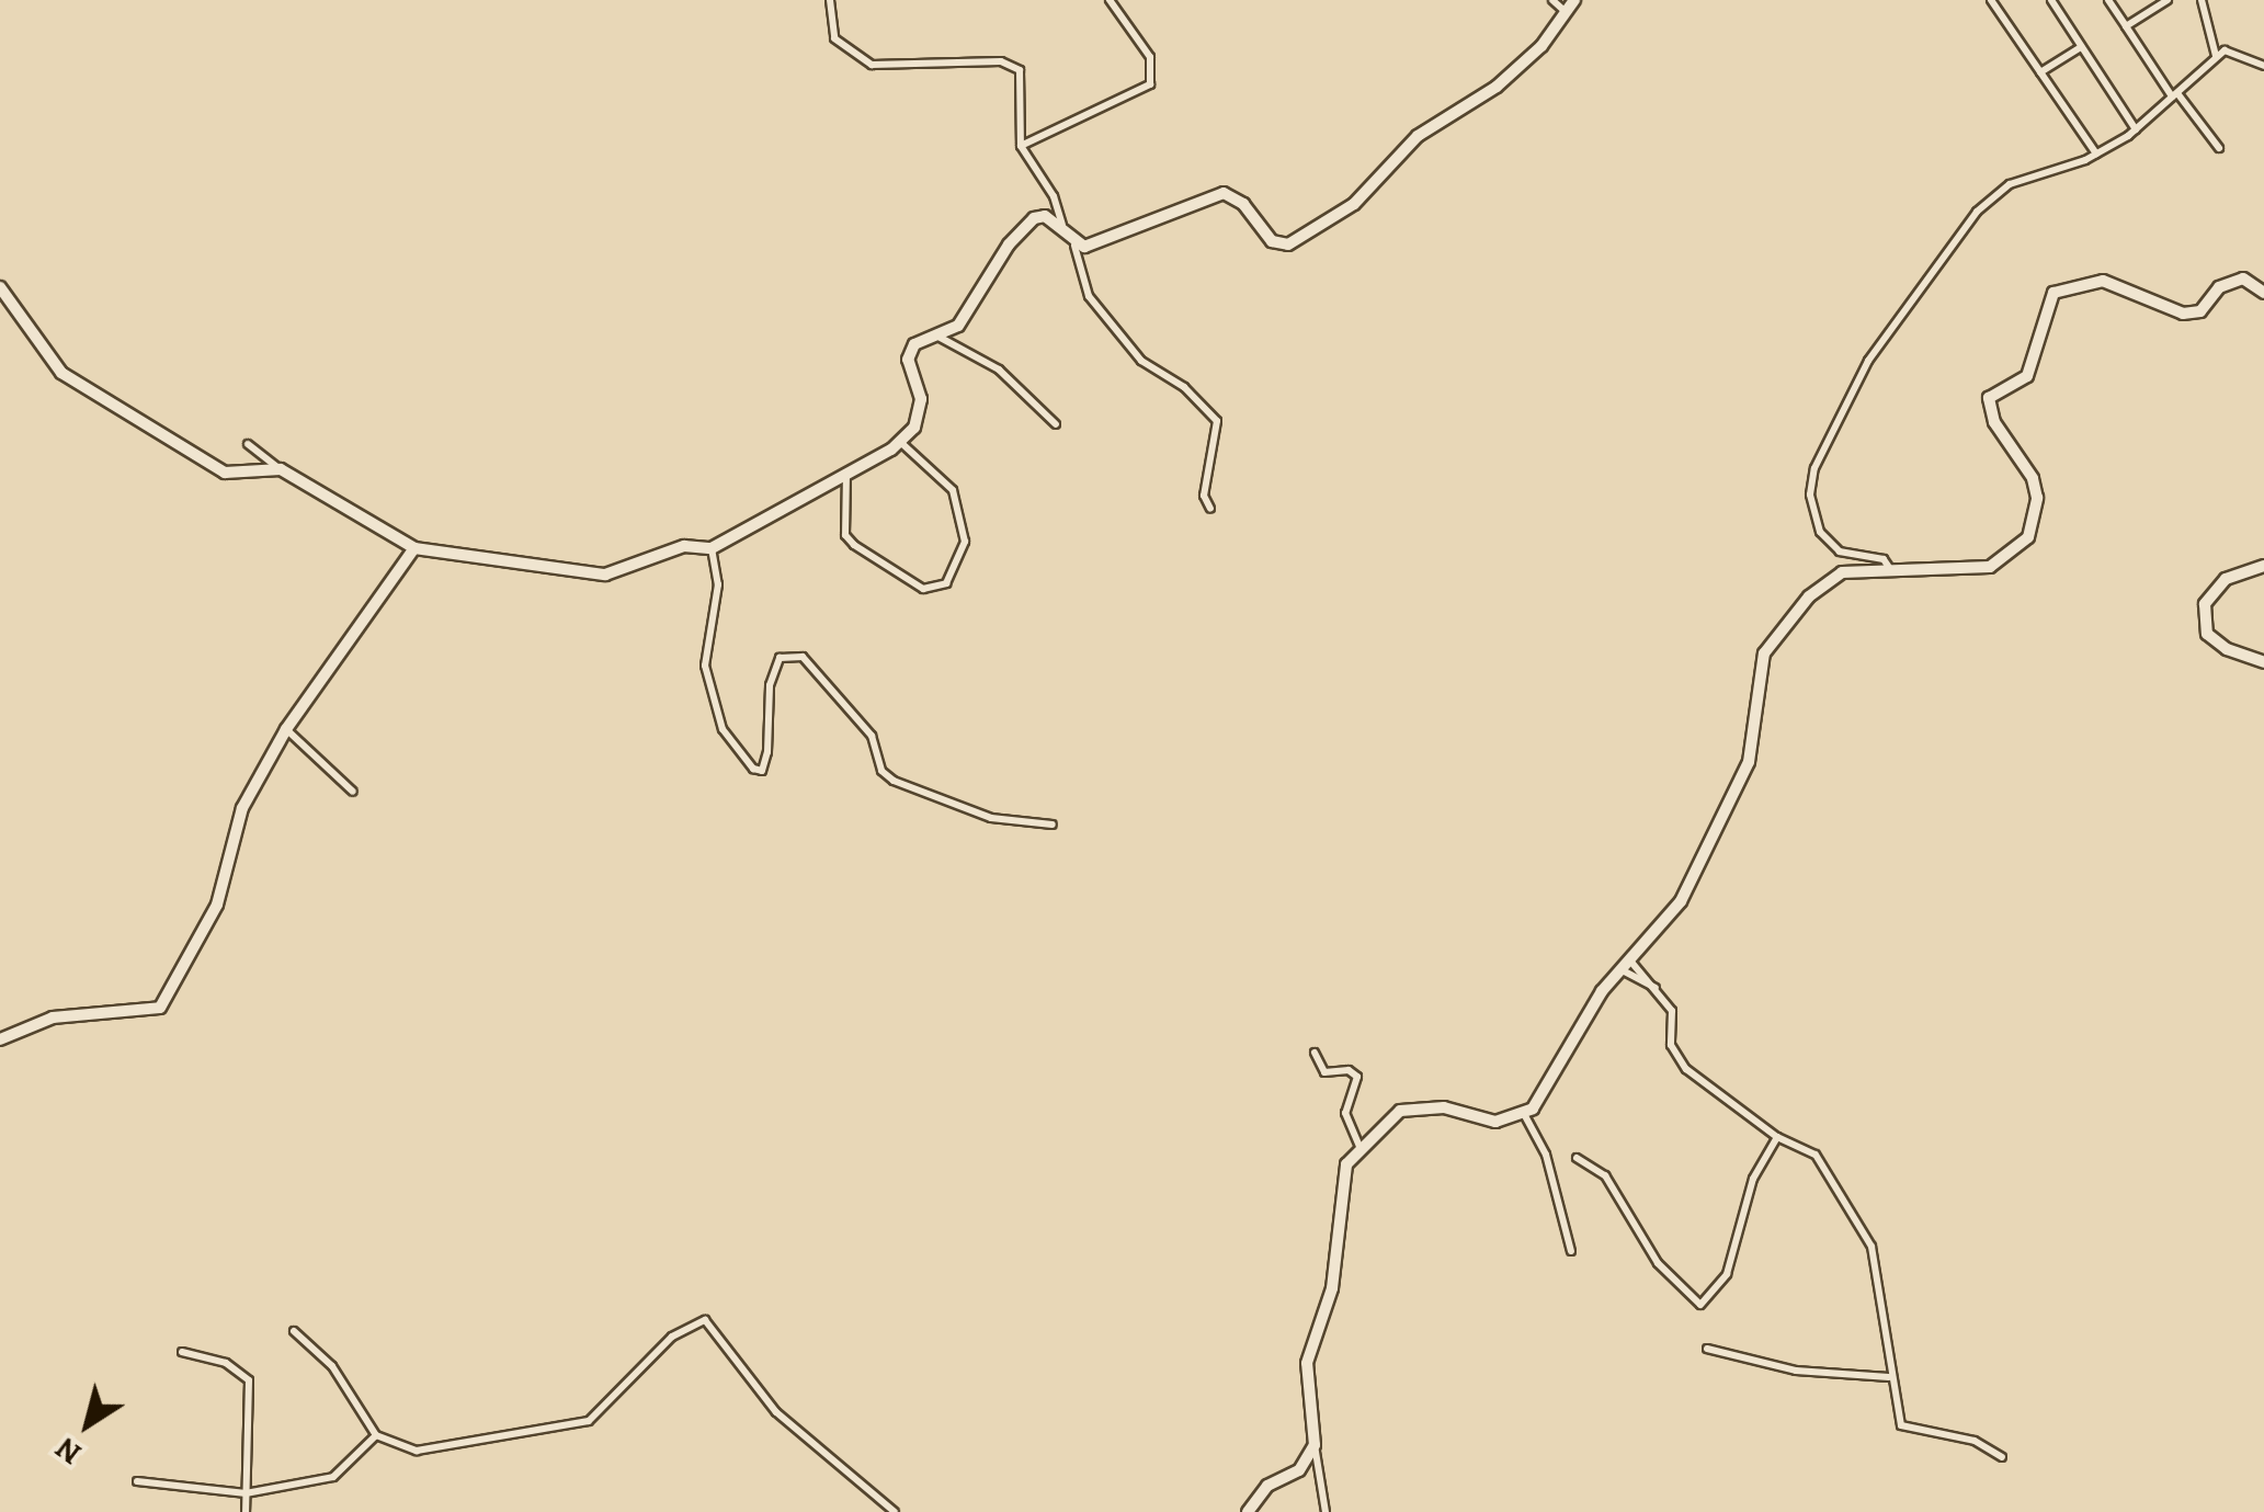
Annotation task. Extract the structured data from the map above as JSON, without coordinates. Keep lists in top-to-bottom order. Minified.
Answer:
{"north":"bottom left"}
